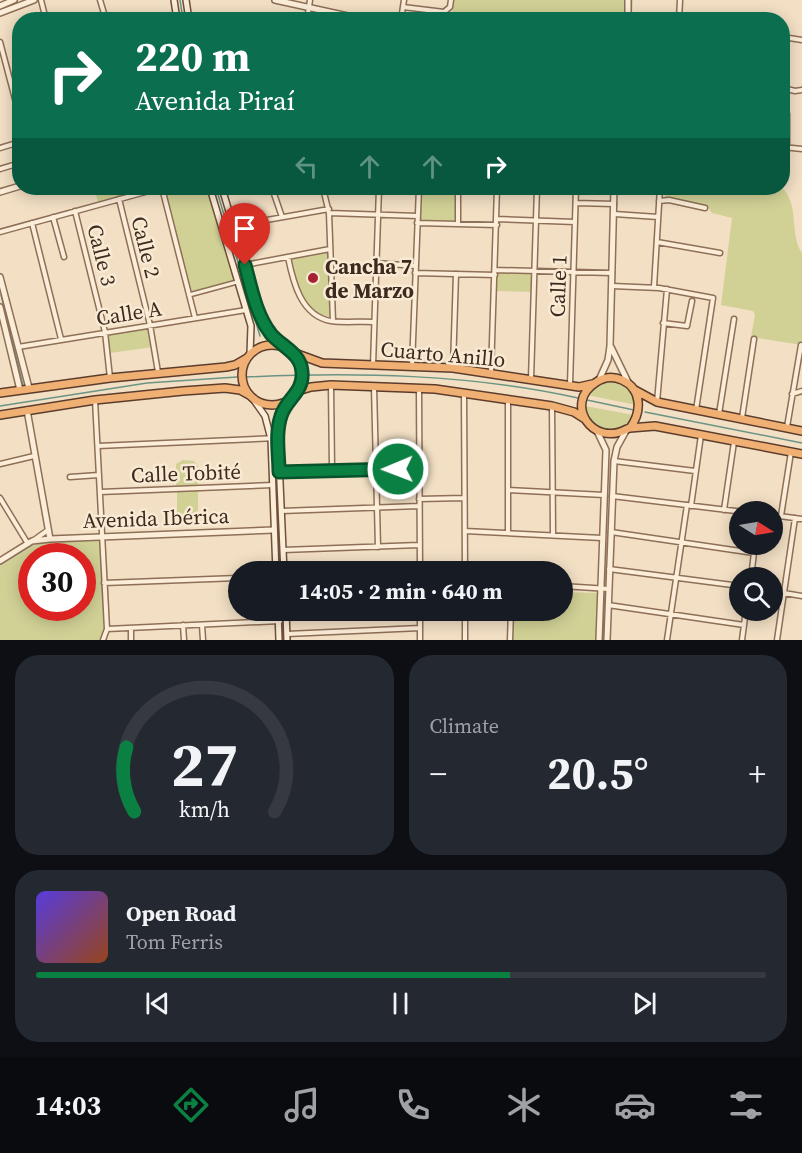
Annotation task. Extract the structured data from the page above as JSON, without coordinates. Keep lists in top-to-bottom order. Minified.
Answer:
{"streets":{"highway":["Cuarto Anillo"],"street":["Calle 2","Calle 3","Calle 1","Calle A","Calle Tobité","Avenida Ibérica"]},"crossings":[["Calle 2","Calle A"],["Calle 3","Calle A"],["Calle 1","Cuarto Anillo"]],"places":["Cancha 7 de Marzo"],"north":"right","page":{"turn":["220 m","Avenida Piraí"],"limit":"30","trip":"14:05 · 2 min · 640 m","tile":"Climate","heat":["−","20.5°","+"],"song":["Open Road","Tom Ferris"],"tabs":"14:03","gauge":["27","km/h"]}}
